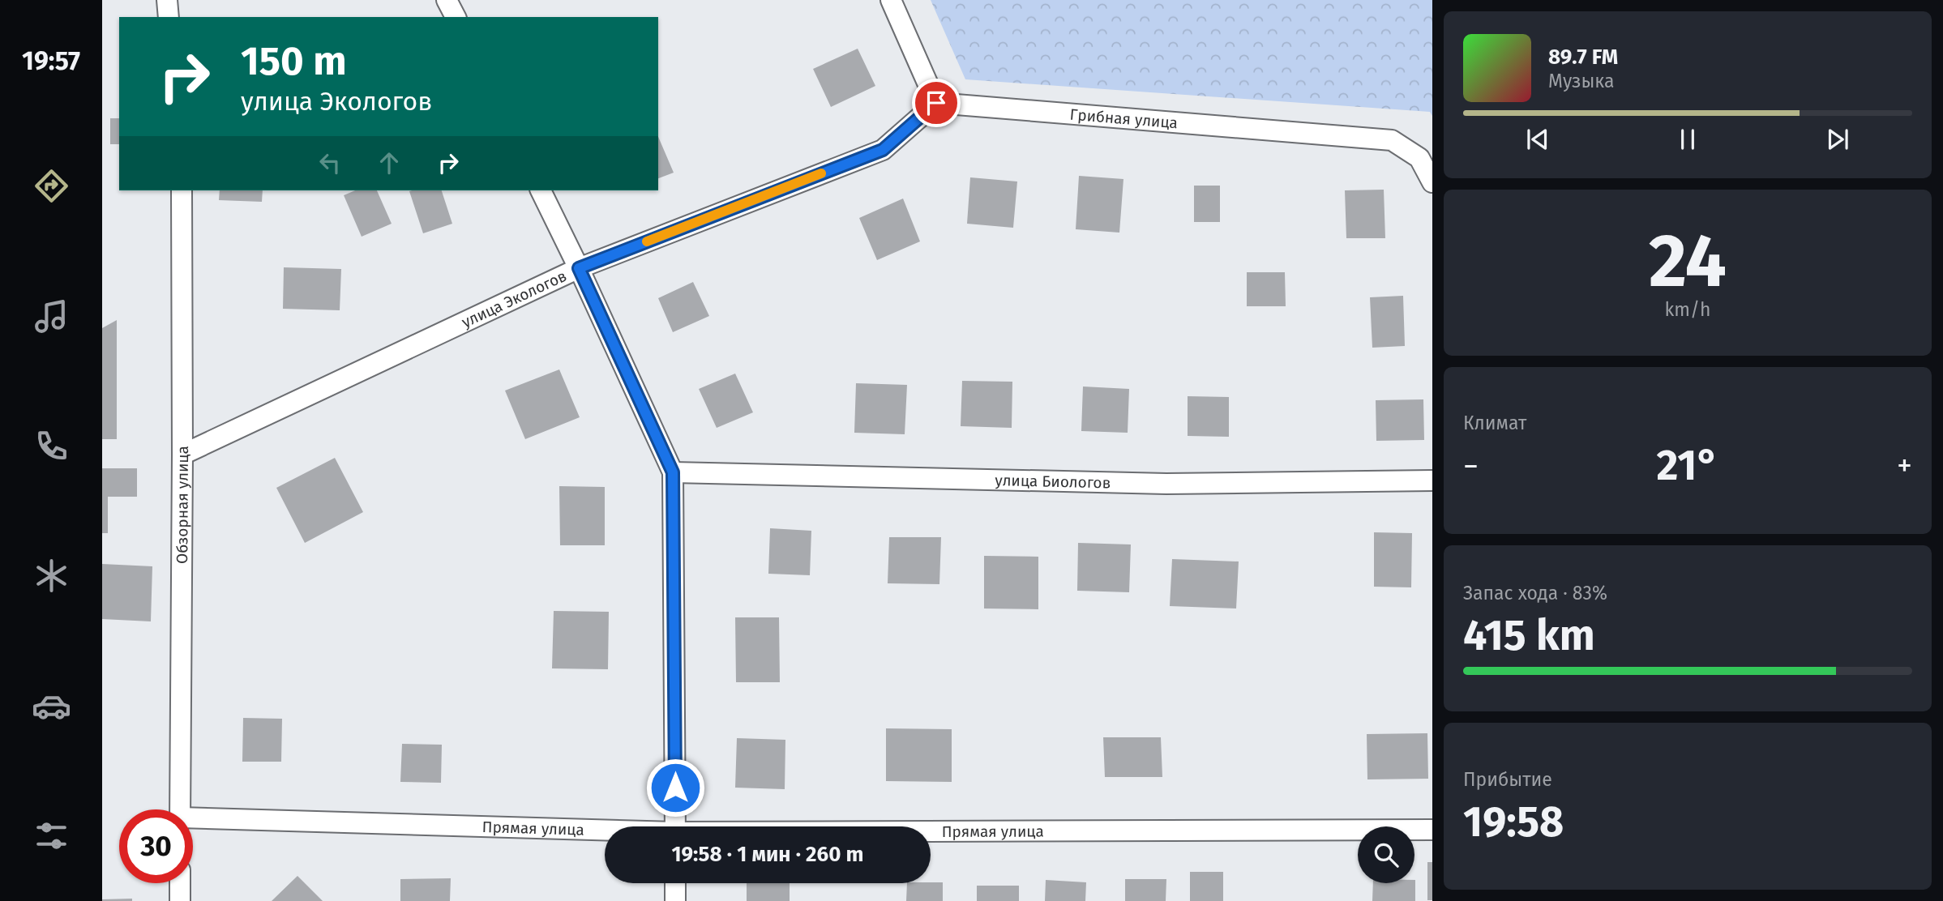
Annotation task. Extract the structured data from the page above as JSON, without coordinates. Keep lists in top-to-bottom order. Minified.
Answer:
{"streets":{"street":["Грибная улица","улица Экологов","улица Биологов","Обзорная улица","Прямая улица"]},"crossings":[["Грибная улица","улица Экологов"],["улица Экологов","Обзорная улица"]],"page":{"tabs":"19:57","turn":["150 m","улица Экологов"],"song":["89.7 FM","Музыка"],"tile":[["24","km/h"],"Климат",["Запас хода · 83%","415 km"],["Прибытие","19:58"]],"heat":["−","21°","+"],"limit":"30","trip":"19:58 · 1 мин · 260 m"}}
